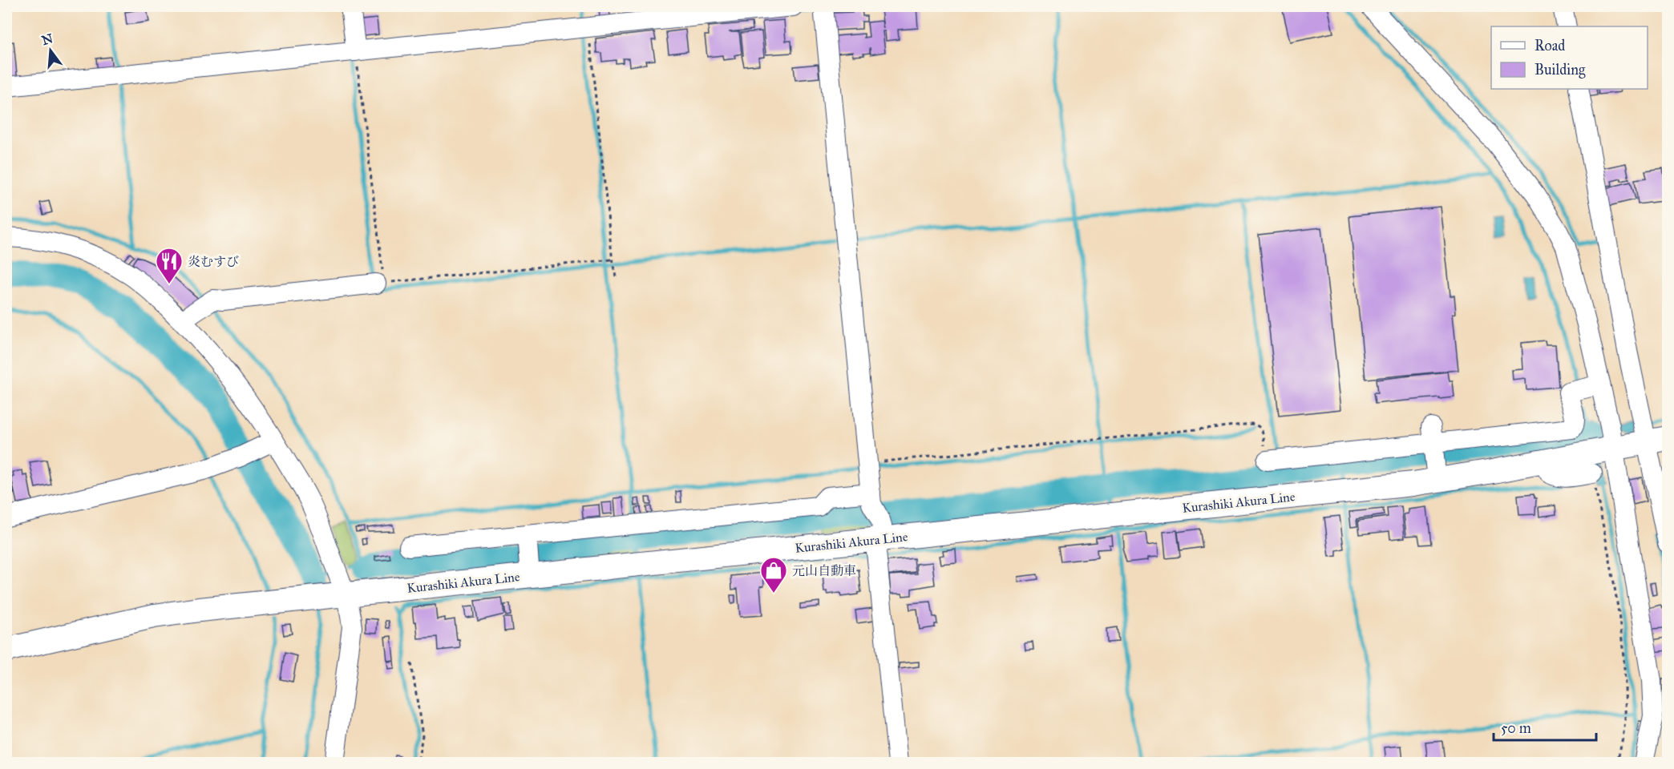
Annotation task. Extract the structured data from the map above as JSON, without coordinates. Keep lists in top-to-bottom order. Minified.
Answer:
{"streets":{"main road":["Kurashiki Akura Line"]},"places":{"restaurant":["炎むすび"],"shop":["元山自動車"]},"legend":["Road","Building"],"scale_bar":"50 m","north":"top"}
